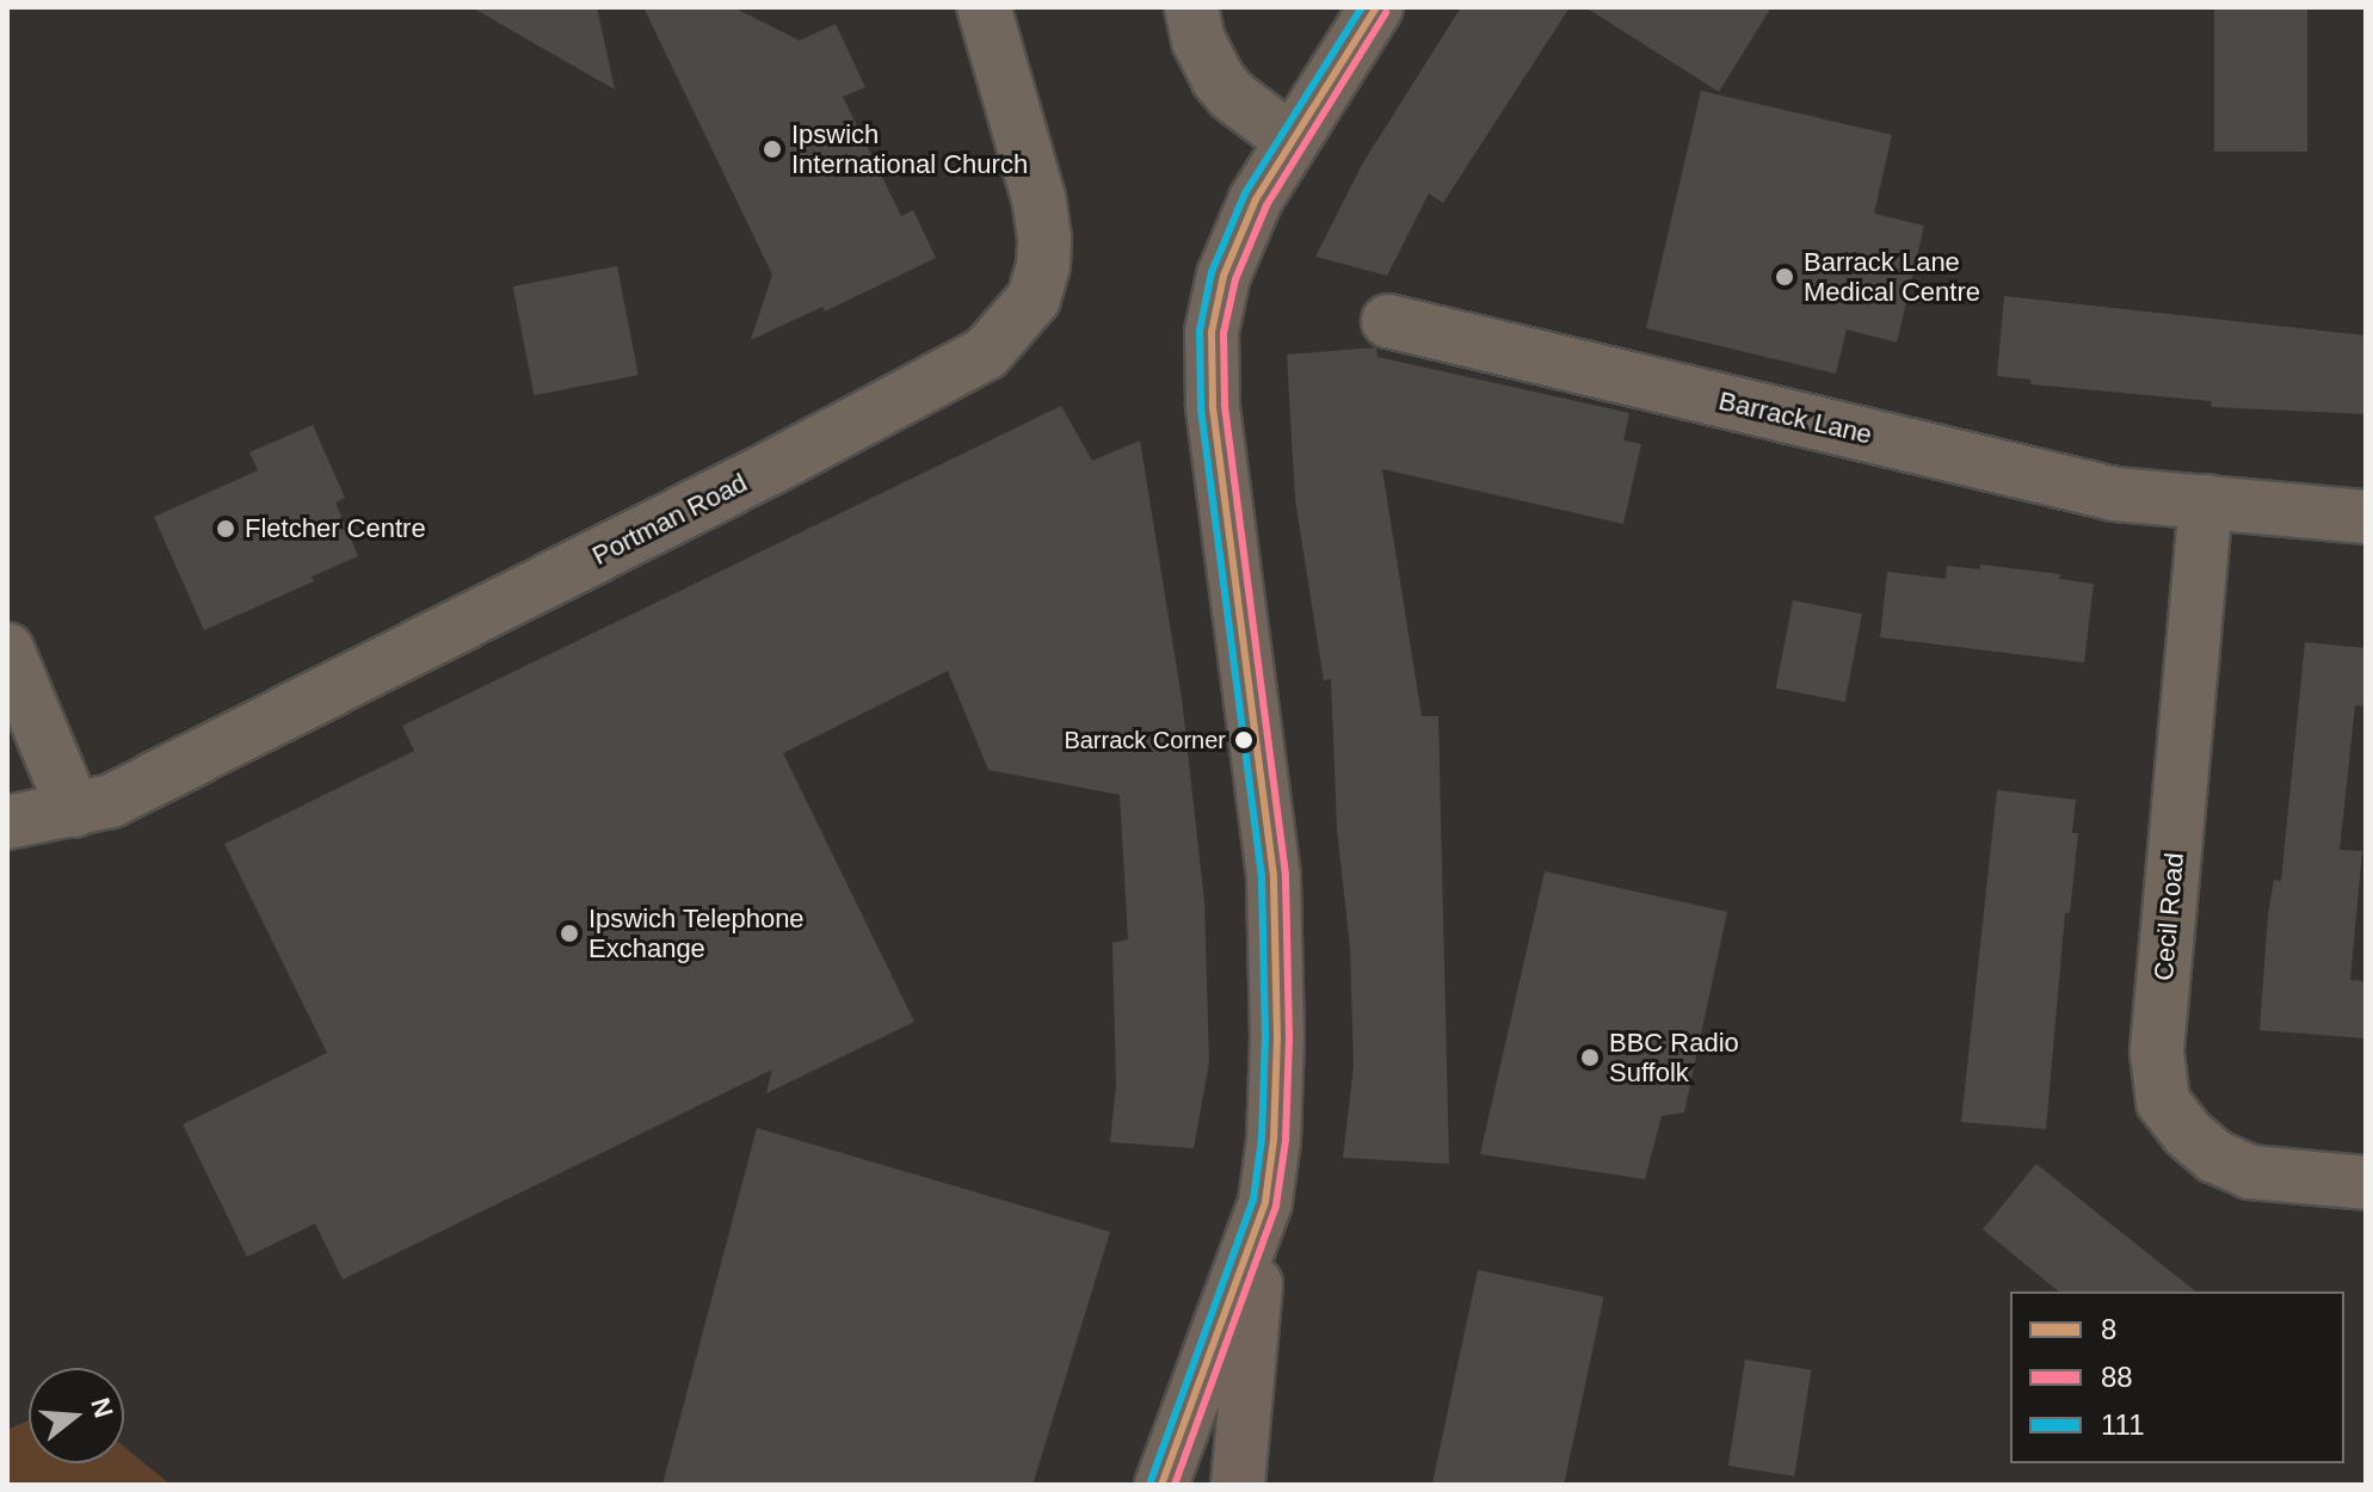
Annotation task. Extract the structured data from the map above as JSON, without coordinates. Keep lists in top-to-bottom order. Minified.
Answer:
{"streets":{"street":["Barrack Lane","Portman Road","Cecil Road"]},"crossings":[["Barrack Lane","Cecil Road"]],"places":["Ipswich International Church","Barrack Lane Medical Centre","Fletcher Centre","Barrack Corner","Ipswich Telephone Exchange","BBC Radio Suffolk"],"lines":["transit line 8","transit line 111","transit line 88"],"legend":["8","88","111"],"north":"right"}
